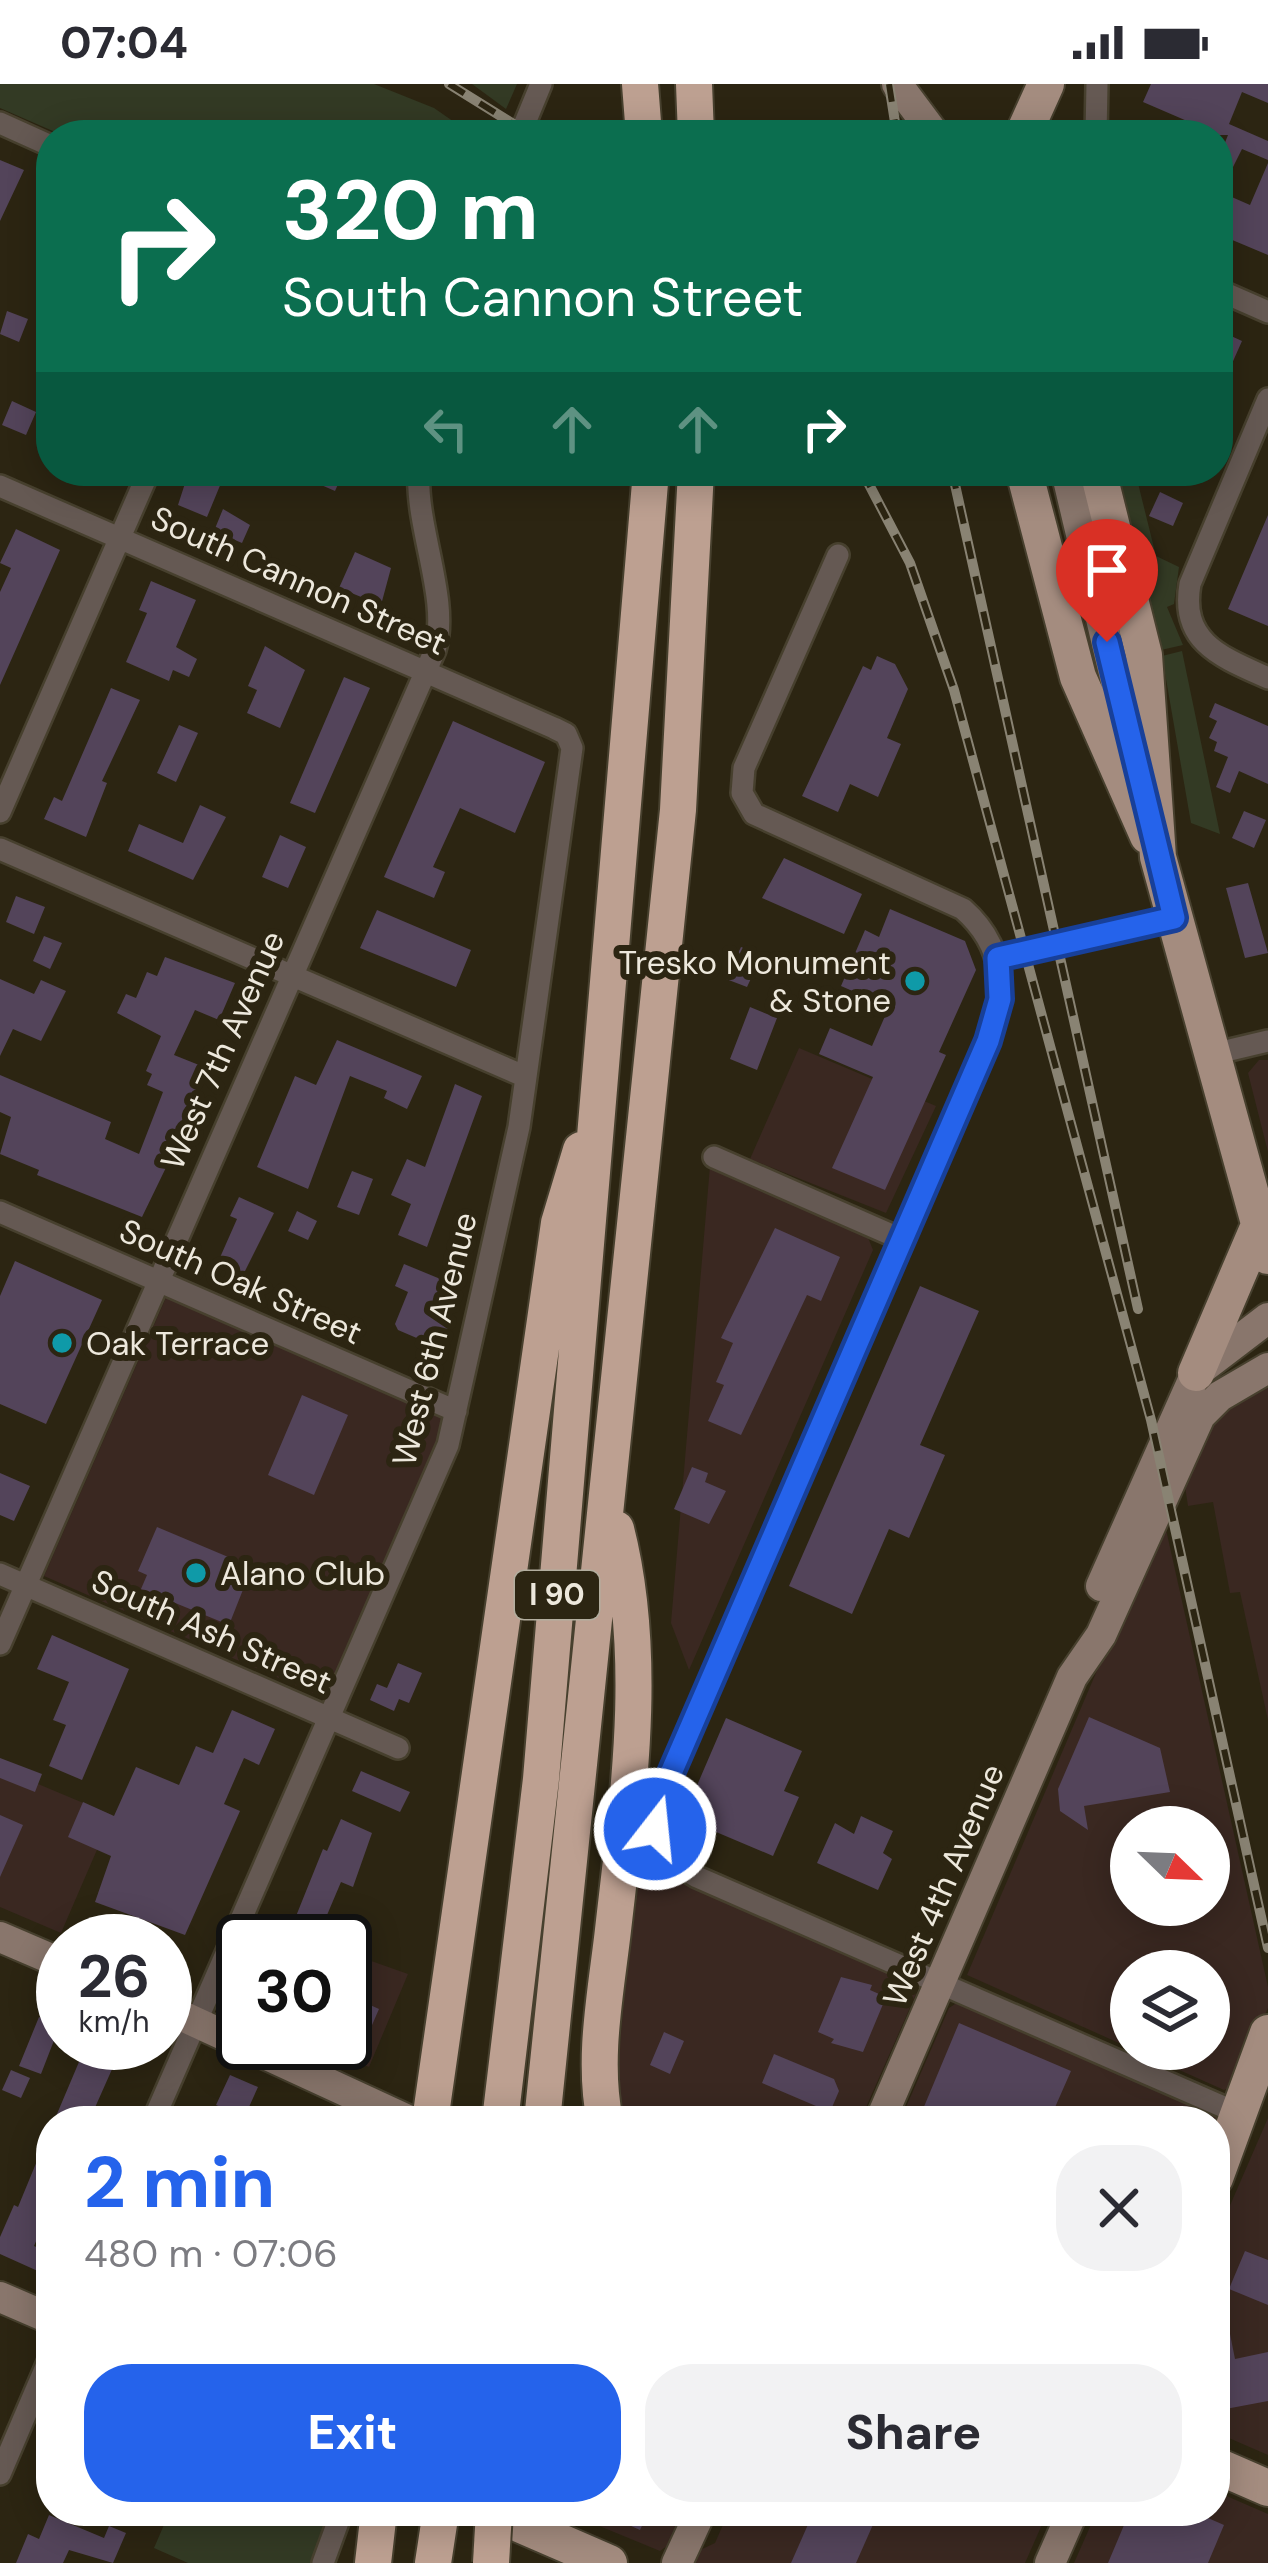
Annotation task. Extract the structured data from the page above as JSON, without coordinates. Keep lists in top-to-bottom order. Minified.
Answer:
{"streets":{"highway":["I 90"],"street":["South Cannon Street","West 7th Avenue","South Oak Street","West 6th Avenue","South Ash Street","West 4th Avenue"]},"crossings":[["South Cannon Street","West 7th Avenue"],["South Cannon Street","West 6th Avenue"],["West 7th Avenue","South Oak Street"],["West 7th Avenue","South Ash Street"],["South Oak Street","West 6th Avenue"],["West 6th Avenue","South Ash Street"]],"places":["Tresko Monument & Stone","Oak Terrace","Alano Club"],"north":"bottom right","page":{"status":"07:04","turn":["320 m","South Cannon Street"],"speed":"26 km/h","limit":"30","heading":["2 min","480 m · 07:06"],"buttons":["Exit","Share"]}}
